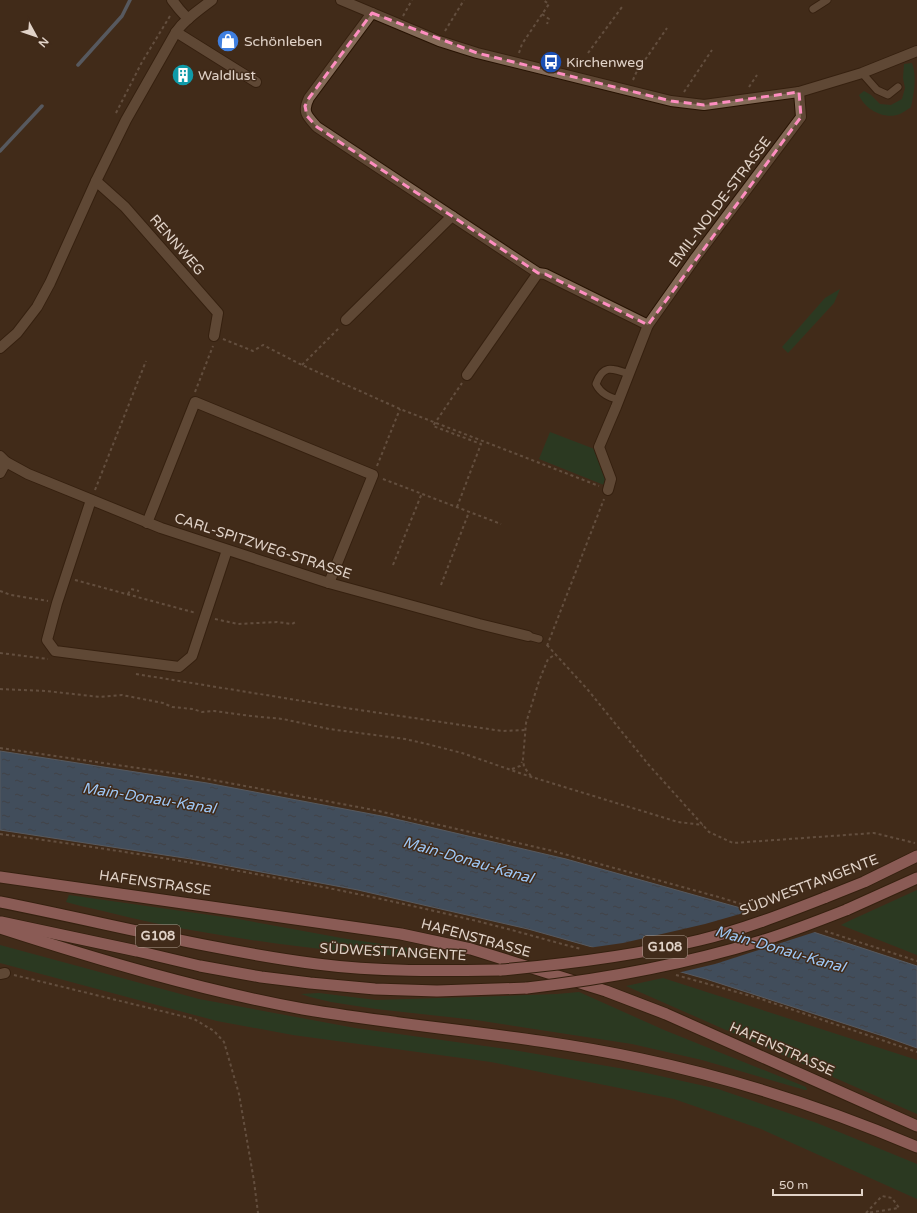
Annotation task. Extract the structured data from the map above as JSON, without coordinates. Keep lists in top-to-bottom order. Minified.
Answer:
{"streets":{"highway":["HAFENSTRASSE","SÜDWESTTANGENTE","G108"],"street":["EMIL-NOLDE-STRASSE","RENNWEG","CARL-SPITZWEG-STRASSE"]},"water":["Main-Donau-Kanal"],"places":{"shop":["Schönleben"],"bus stop":["Kirchenweg"],"building":["Waldlust"]},"scale_bar":"50 m","north":"bottom right"}
